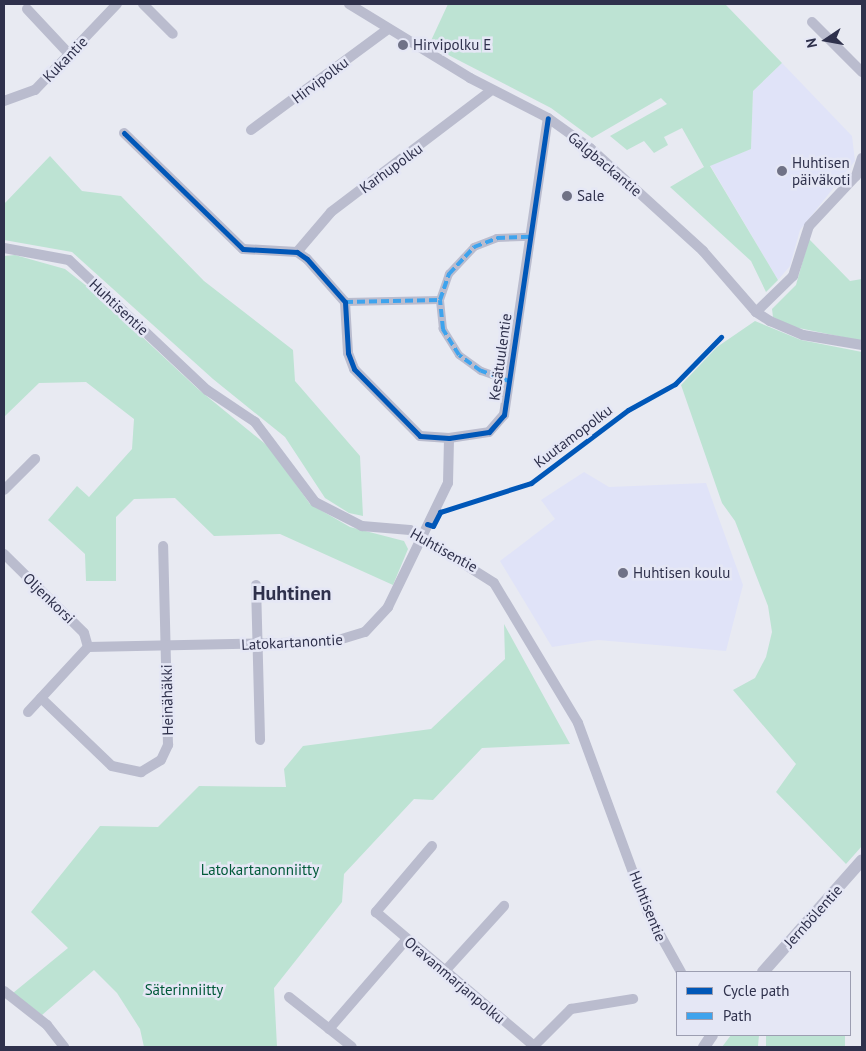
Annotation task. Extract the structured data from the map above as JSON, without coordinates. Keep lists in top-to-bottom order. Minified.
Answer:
{"streets":{"street":["Kukantie","Hirvipolku","Galgbackantie","Karhupolku","Huhtisentie","Kesätuulentie","Oljenkorsi","Latokartanontie","Heinähäkki","Jernbölentie","Oravanmarjanpolku"],"cycle path":["Kuutamopolku"]},"crossings":[["Hirvipolku","Galgbackantie"],["Galgbackantie","Karhupolku"],["Galgbackantie","Kesätuulentie"],["Huhtisentie","Latokartanontie"],["Kesätuulentie","Latokartanontie"],["Oljenkorsi","Latokartanontie"],["Latokartanontie","Heinähäkki"]],"districts":["Huhtinen"],"parks":["Latokartanonniitty","Säterinniitty"],"places":["Hirvipolku E","Huhtisen päiväkoti","Sale","Huhtisen koulu"],"legend":["Cycle path","Path"],"north":"left"}
